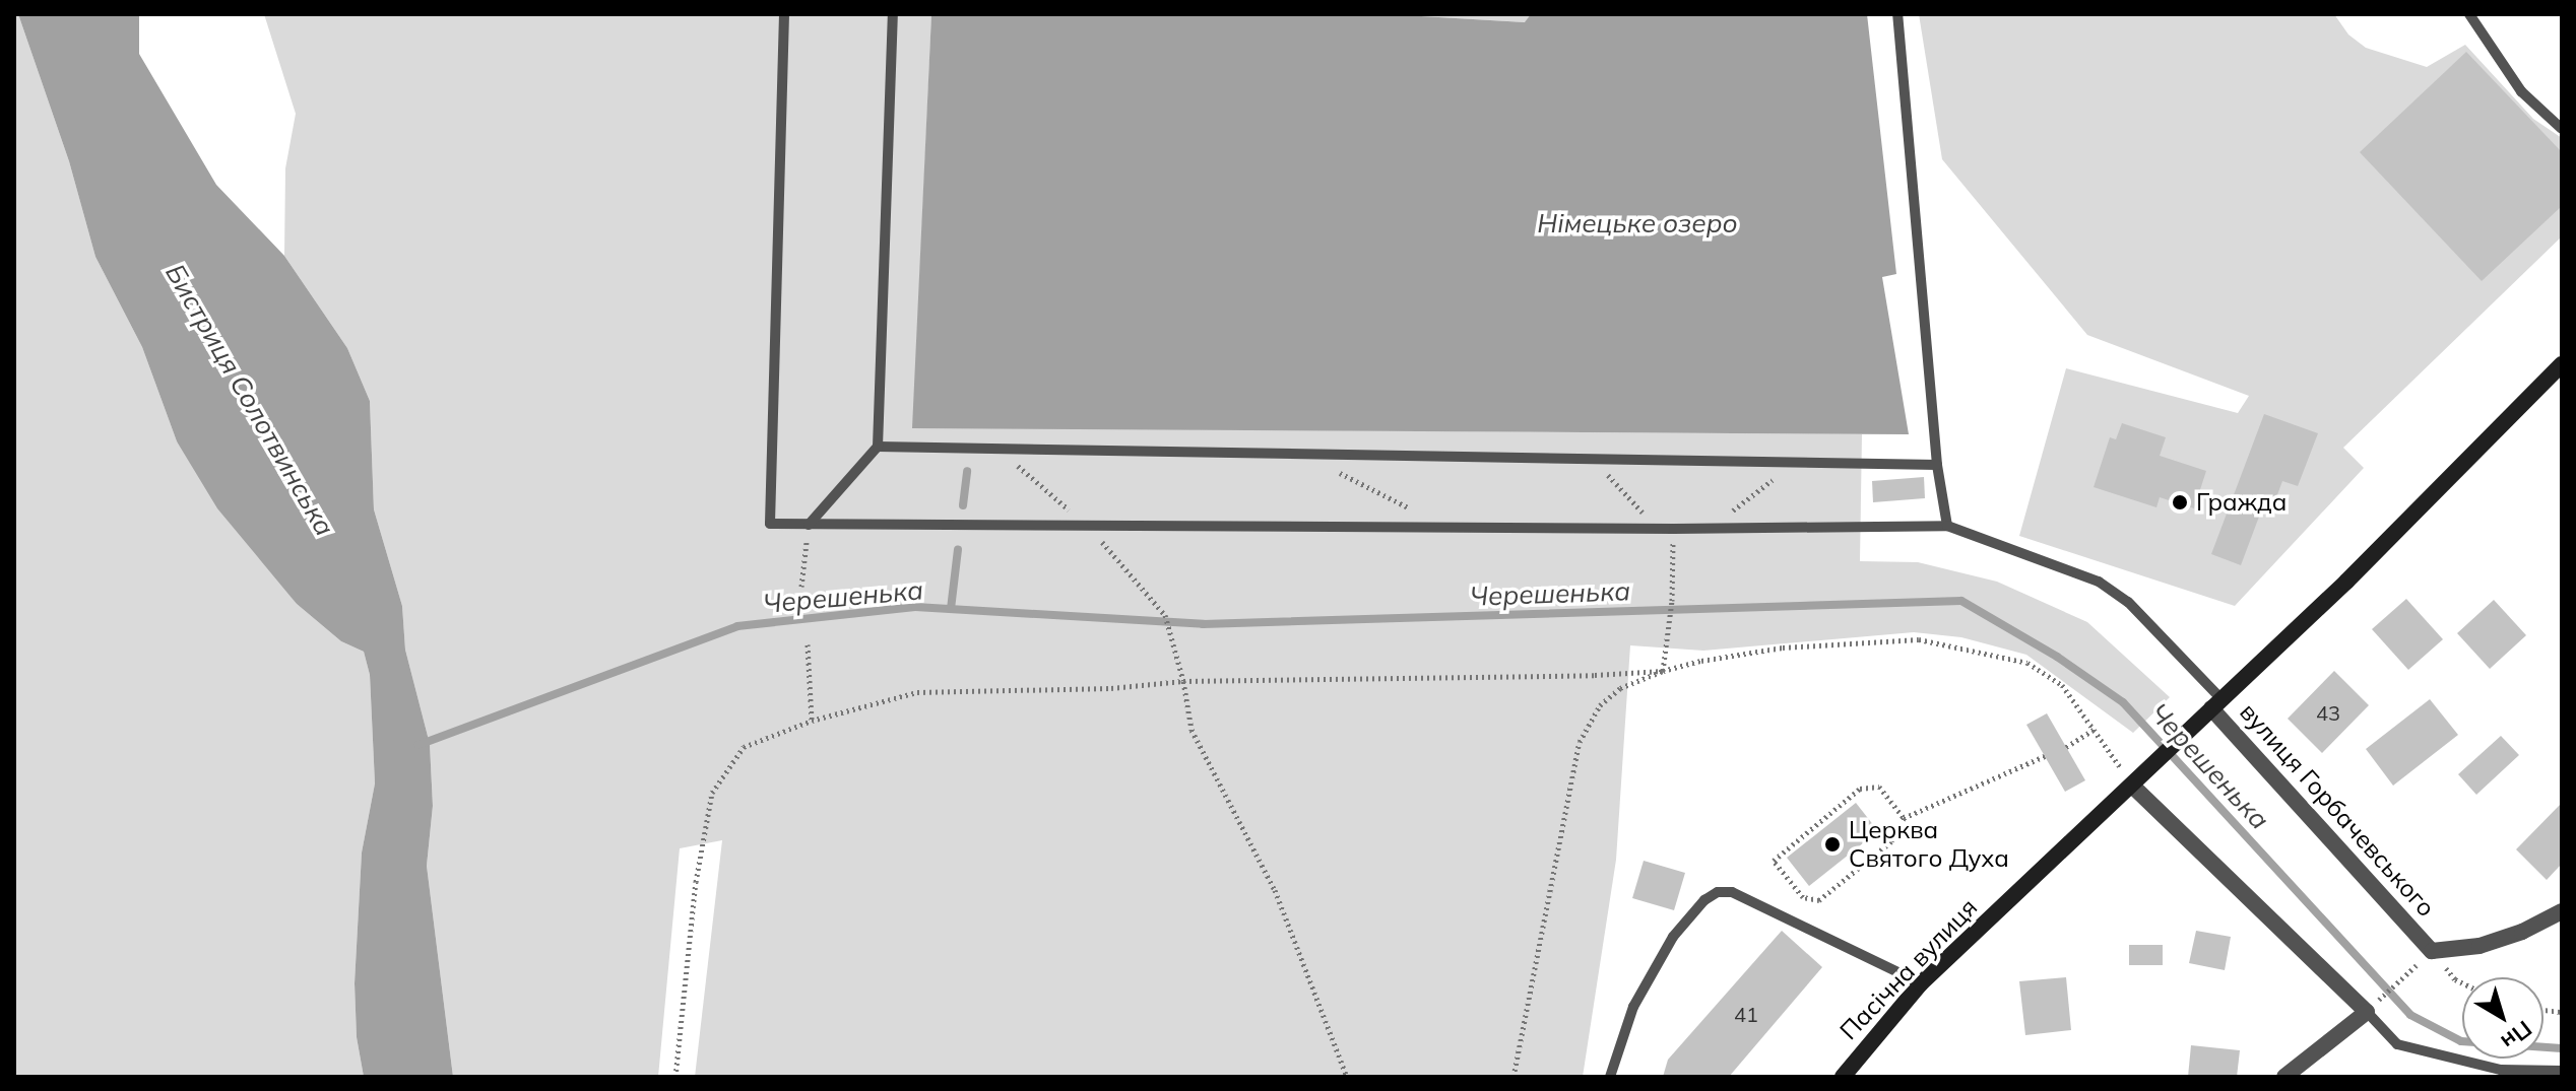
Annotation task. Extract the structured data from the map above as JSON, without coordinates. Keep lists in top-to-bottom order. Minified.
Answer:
{"streets":{"street":["вулиця Горбачевського","Пасічна вулиця"]},"crossings":[["вулиця Горбачевського","Пасічна вулиця"]],"water":["Німецьке озеро","Бистриця Солотвинська","Черешенька"],"places":["Гражда","Церква Святого Духа"],"house_numbers":["43","41"],"north":"bottom right"}
